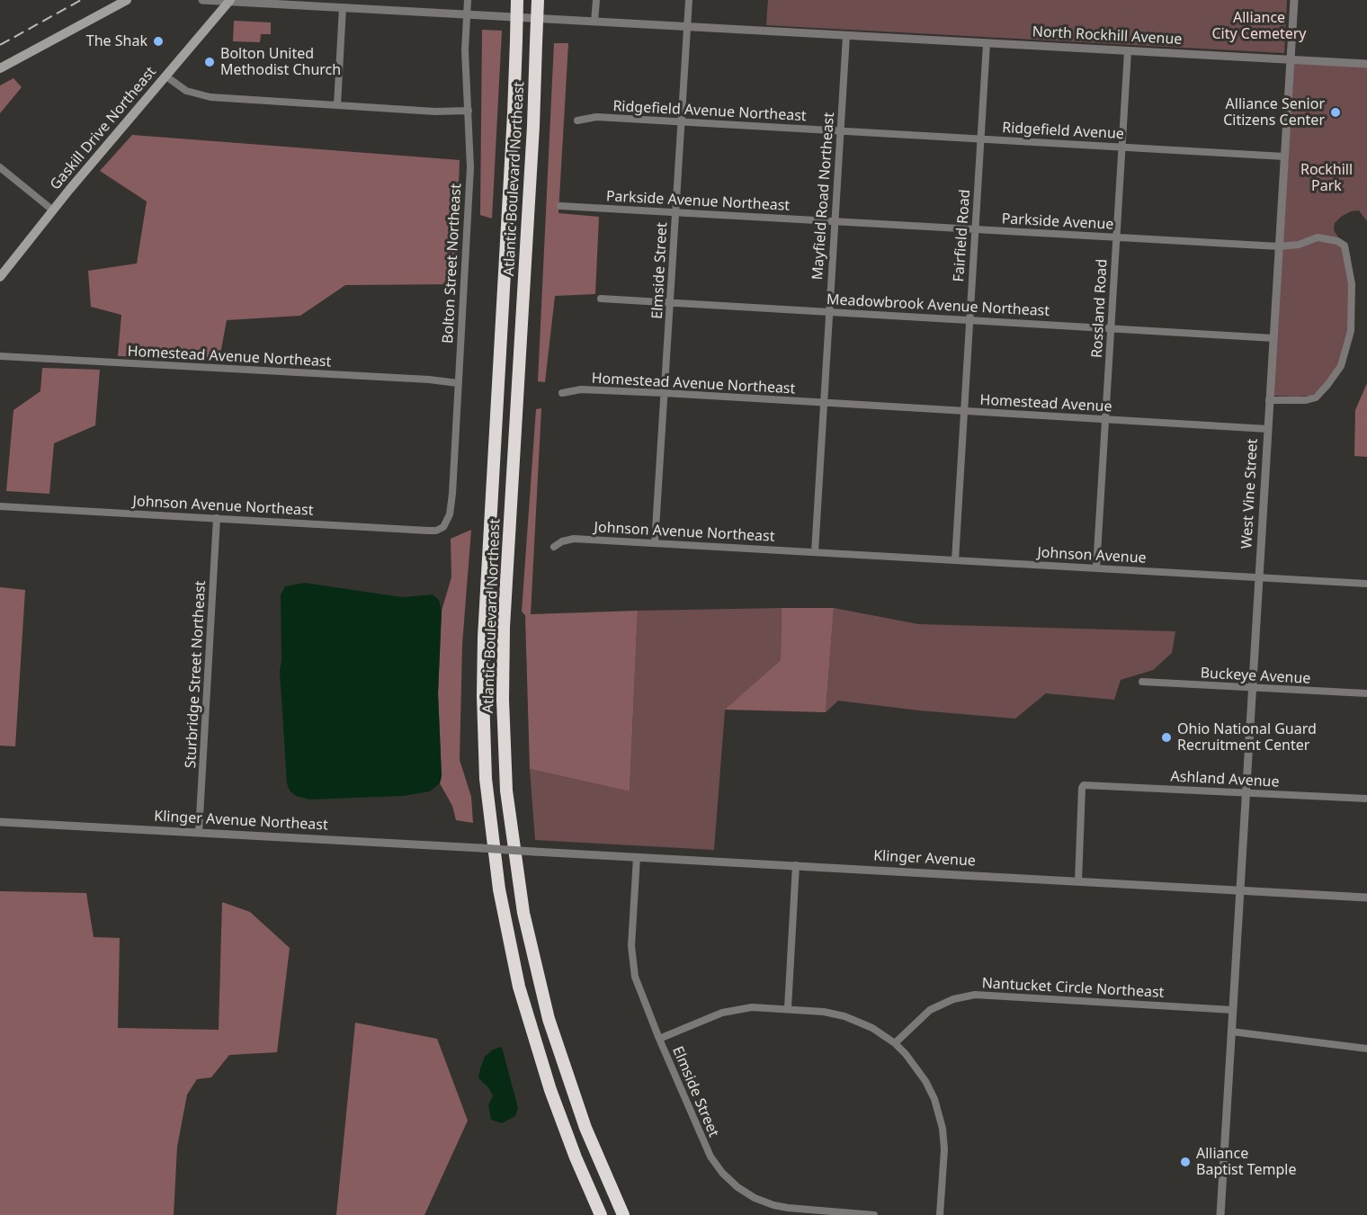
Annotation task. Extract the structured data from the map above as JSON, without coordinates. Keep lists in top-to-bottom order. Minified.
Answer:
{"streets":{"highway":["Atlantic Boulevard Northeast"],"main road":["Gaskill Drive Northeast"],"street":["North Rockhill Avenue","Ridgefield Avenue Northeast","Ridgefield Avenue","Mayfield Road Northeast","Parkside Avenue Northeast","Parkside Avenue","Fairfield Road","Bolton Street Northeast","Elmside Street","Meadowbrook Avenue Northeast","Rossland Road","Homestead Avenue Northeast","Homestead Avenue","West Vine Street","Johnson Avenue Northeast","Johnson Avenue","Sturbridge Street Northeast","Buckeye Avenue","Ashland Avenue","Klinger Avenue Northeast","Klinger Avenue","Nantucket Circle Northeast"]},"crossings":[["North Rockhill Avenue","Gaskill Drive Northeast"],["North Rockhill Avenue","Mayfield Road Northeast"],["North Rockhill Avenue","Fairfield Road"],["North Rockhill Avenue","Bolton Street Northeast"],["North Rockhill Avenue","Elmside Street"],["North Rockhill Avenue","Rossland Road"],["North Rockhill Avenue","West Vine Street"],["Ridgefield Avenue Northeast","Ridgefield Avenue"],["Ridgefield Avenue Northeast","Mayfield Road Northeast"],["Ridgefield Avenue Northeast","Elmside Street"],["Ridgefield Avenue","Mayfield Road Northeast"],["Ridgefield Avenue","Fairfield Road"],["Ridgefield Avenue","Rossland Road"],["Ridgefield Avenue","West Vine Street"],["Mayfield Road Northeast","Parkside Avenue Northeast"],["Mayfield Road Northeast","Parkside Avenue"],["Mayfield Road Northeast","Meadowbrook Avenue Northeast"],["Mayfield Road Northeast","Homestead Avenue Northeast"],["Mayfield Road Northeast","Homestead Avenue"],["Mayfield Road Northeast","Johnson Avenue Northeast"],["Mayfield Road Northeast","Johnson Avenue"],["Parkside Avenue Northeast","Parkside Avenue"],["Parkside Avenue Northeast","Elmside Street"],["Parkside Avenue","Fairfield Road"],["Parkside Avenue","Rossland Road"],["Parkside Avenue","West Vine Street"],["Fairfield Road","Meadowbrook Avenue Northeast"],["Fairfield Road","Homestead Avenue"],["Fairfield Road","Johnson Avenue"],["Bolton Street Northeast","Homestead Avenue Northeast"],["Bolton Street Northeast","Johnson Avenue Northeast"],["Elmside Street","Meadowbrook Avenue Northeast"],["Elmside Street","Homestead Avenue Northeast"],["Elmside Street","Johnson Avenue Northeast"],["Elmside Street","Klinger Avenue"],["Meadowbrook Avenue Northeast","Rossland Road"],["Meadowbrook Avenue Northeast","West Vine Street"],["Rossland Road","Homestead Avenue"],["Rossland Road","Johnson Avenue"],["Homestead Avenue Northeast","Homestead Avenue"],["Homestead Avenue","West Vine Street"],["West Vine Street","Johnson Avenue"],["West Vine Street","Buckeye Avenue"],["West Vine Street","Ashland Avenue"],["West Vine Street","Klinger Avenue"],["West Vine Street","Nantucket Circle Northeast"],["Johnson Avenue Northeast","Johnson Avenue"],["Johnson Avenue Northeast","Sturbridge Street Northeast"],["Sturbridge Street Northeast","Klinger Avenue Northeast"],["Ashland Avenue","Klinger Avenue"],["Klinger Avenue Northeast","Klinger Avenue"]],"parks":["Alliance City Cemetery","Rockhill Park"],"places":["The Shak","Bolton United Methodist Church","Alliance Senior Citizens Center","Ohio National Guard Recruitment Center","Alliance Baptist Temple"]}
